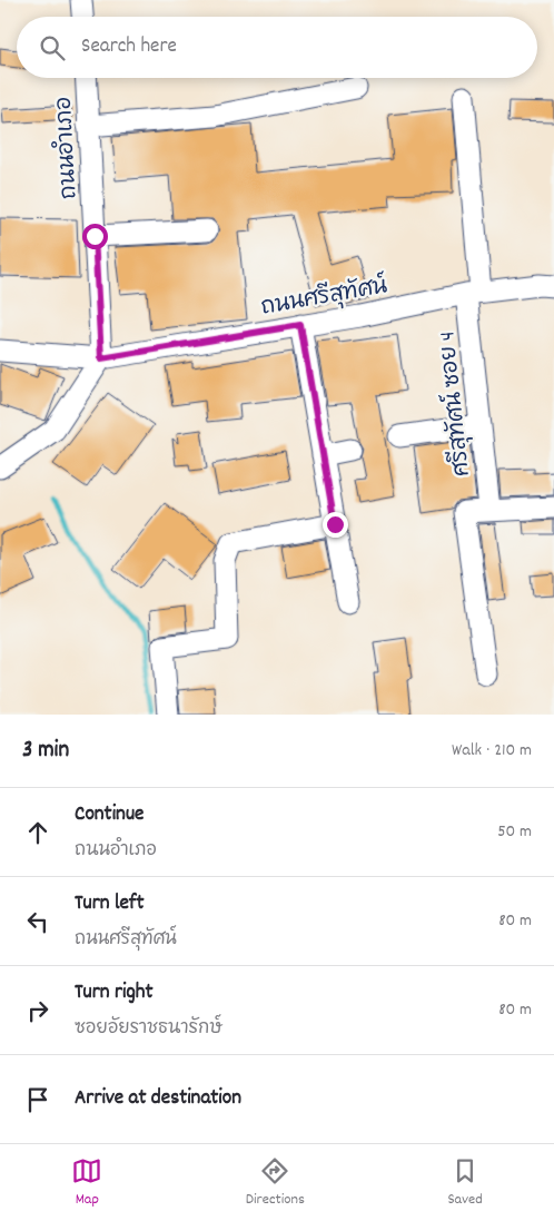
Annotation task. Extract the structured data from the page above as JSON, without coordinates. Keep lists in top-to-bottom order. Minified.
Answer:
{"streets":{"street":["ถนนอำเภอ","ถนนศรีสุทัศน์","ศรีสุทัศน์ ซอย 4"]},"crossings":[["ถนนอำเภอ","ถนนศรีสุทัศน์"],["ถนนศรีสุทัศน์","ศรีสุทัศน์ ซอย 4"]],"page":{"search":"Search here","heading":["3 min","Walk · 210 m"],"list":[["Continue","ถนนอำเภอ","50 m"],["Turn left","ถนนศรีสุทัศน์","80 m"],["Turn right","ซอยอัยราชธนารักษ์","80 m"],"Arrive at destination"],"nav":["Map","Directions","Saved"]}}
